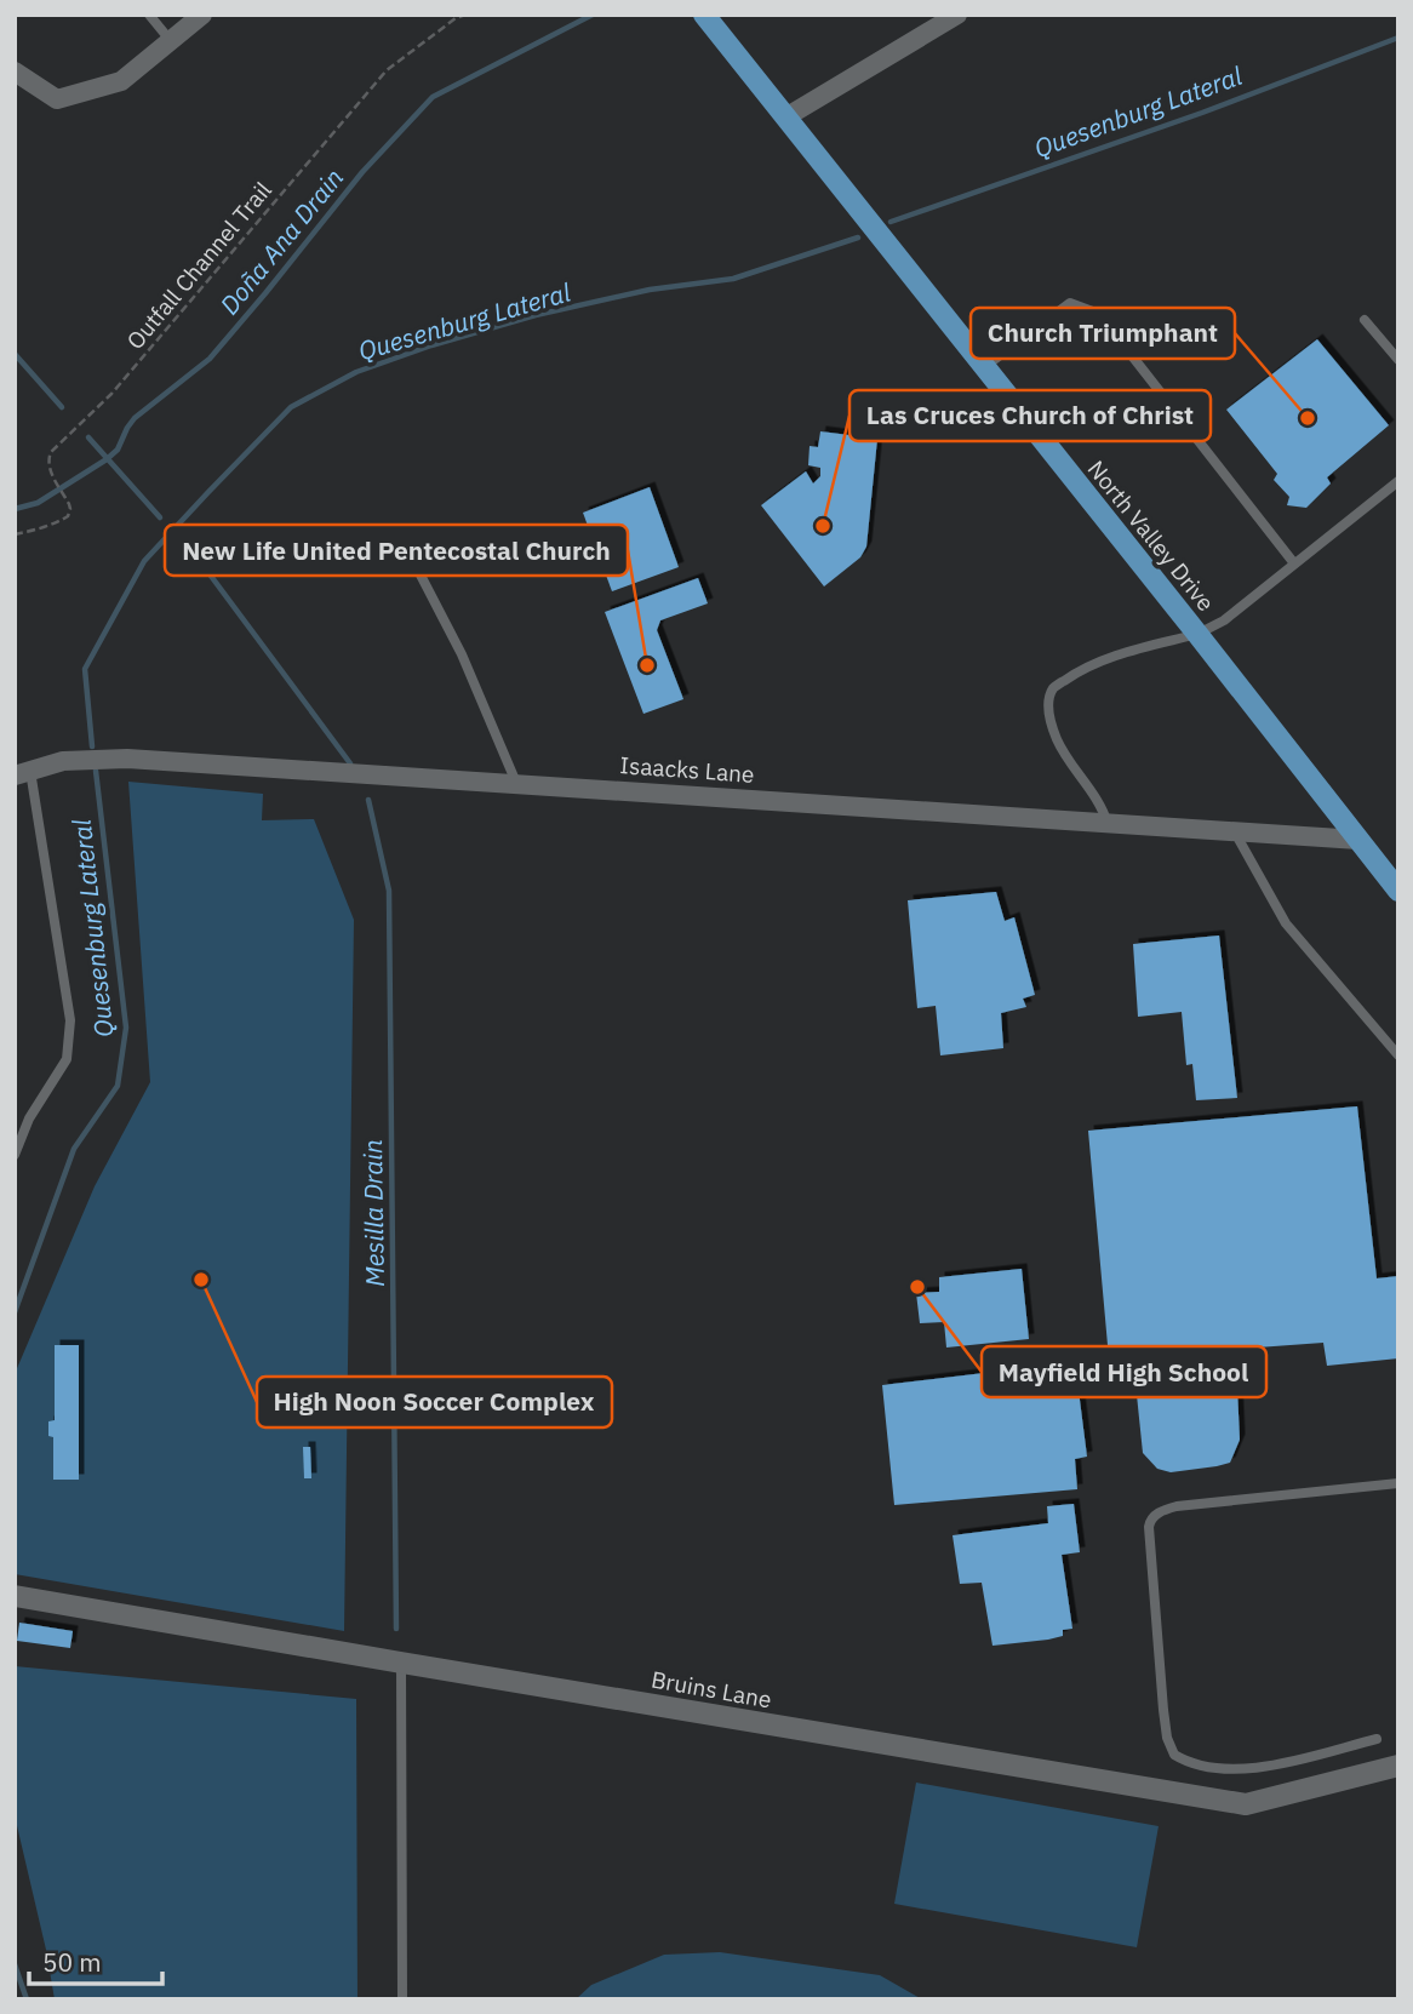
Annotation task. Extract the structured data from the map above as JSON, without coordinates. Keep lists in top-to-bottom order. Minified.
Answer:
{"streets":{"main road":["North Valley Drive"],"street":["Isaacks Lane","Bruins Lane"],"path":["Outfall Channel Trail"]},"crossings":[["North Valley Drive","Isaacks Lane"]],"water":["Quesenburg Lateral","Doña Ana Drain","Mesilla Drain"],"places":["Church Triumphant","Las Cruces Church of Christ","New Life United Pentecostal Church","High Noon Soccer Complex","Mayfield High School"],"scale_bar":"50 m"}
